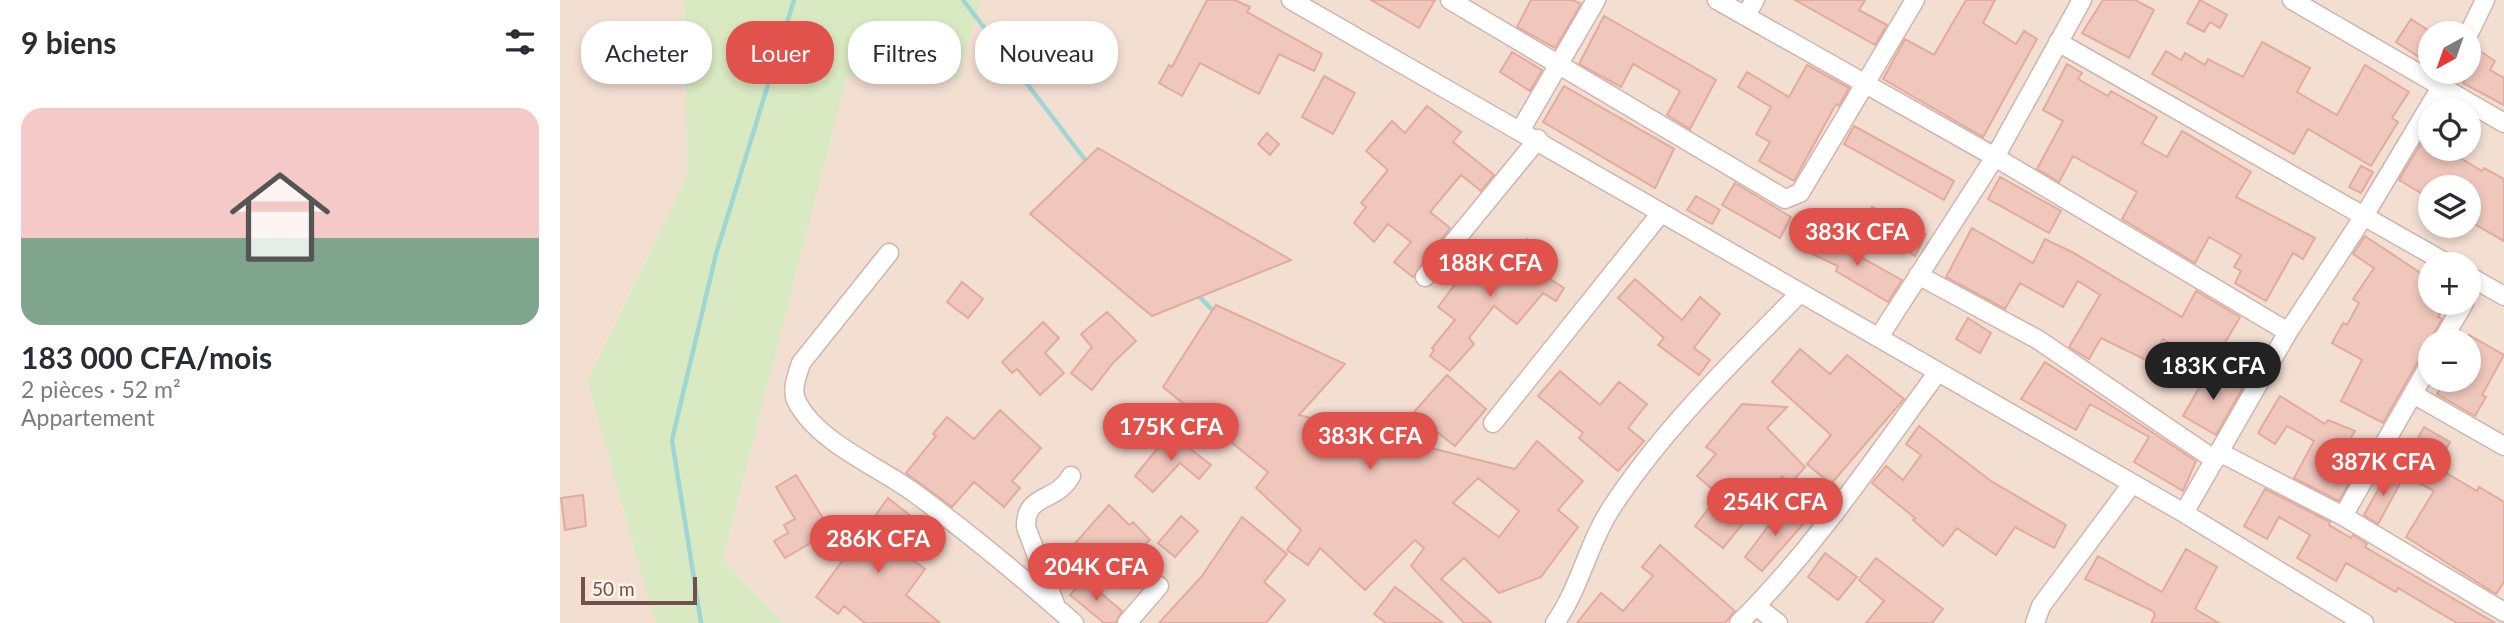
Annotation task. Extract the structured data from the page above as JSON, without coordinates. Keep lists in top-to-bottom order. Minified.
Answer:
{"scale_bar":"50 m","north":"bottom left","page":{"heading":"9 biens","map_buttons":["+","−"],"chip":["Acheter","Louer","Filtres","Nouveau"],"list":[{"name":"183 000 CFA/mois","note":"2 pièces · 52 m² · Appartement"}],"price":["383K CFA","188K CFA","183K CFA","175K CFA","383K CFA","387K CFA","254K CFA","286K CFA","204K CFA"],"scale":"50 m"}}
